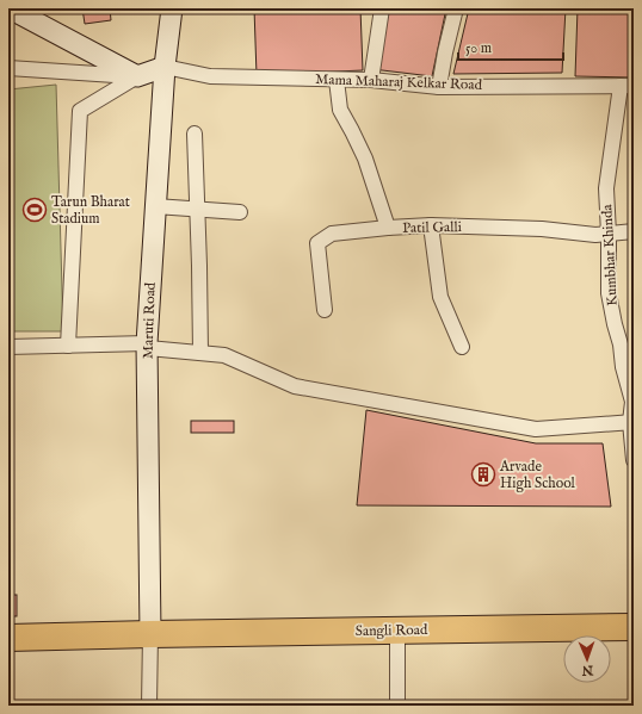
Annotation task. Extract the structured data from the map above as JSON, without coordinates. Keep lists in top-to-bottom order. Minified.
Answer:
{"streets":{"highway":["Sangli Road"],"street":["Mama Maharaj Kelkar Road","Patil Galli","Kumbhar Khinda","Maruti Road"]},"crossings":[["Mama Maharaj Kelkar Road","Patil Galli"],["Mama Maharaj Kelkar Road","Kumbhar Khinda"],["Mama Maharaj Kelkar Road","Maruti Road"],["Patil Galli","Kumbhar Khinda"],["Maruti Road","Sangli Road"]],"places":{"sports":["Tarun Bharat Stadium"],"building":["Arvade High School"]},"scale_bar":"50 m","north":"bottom"}
